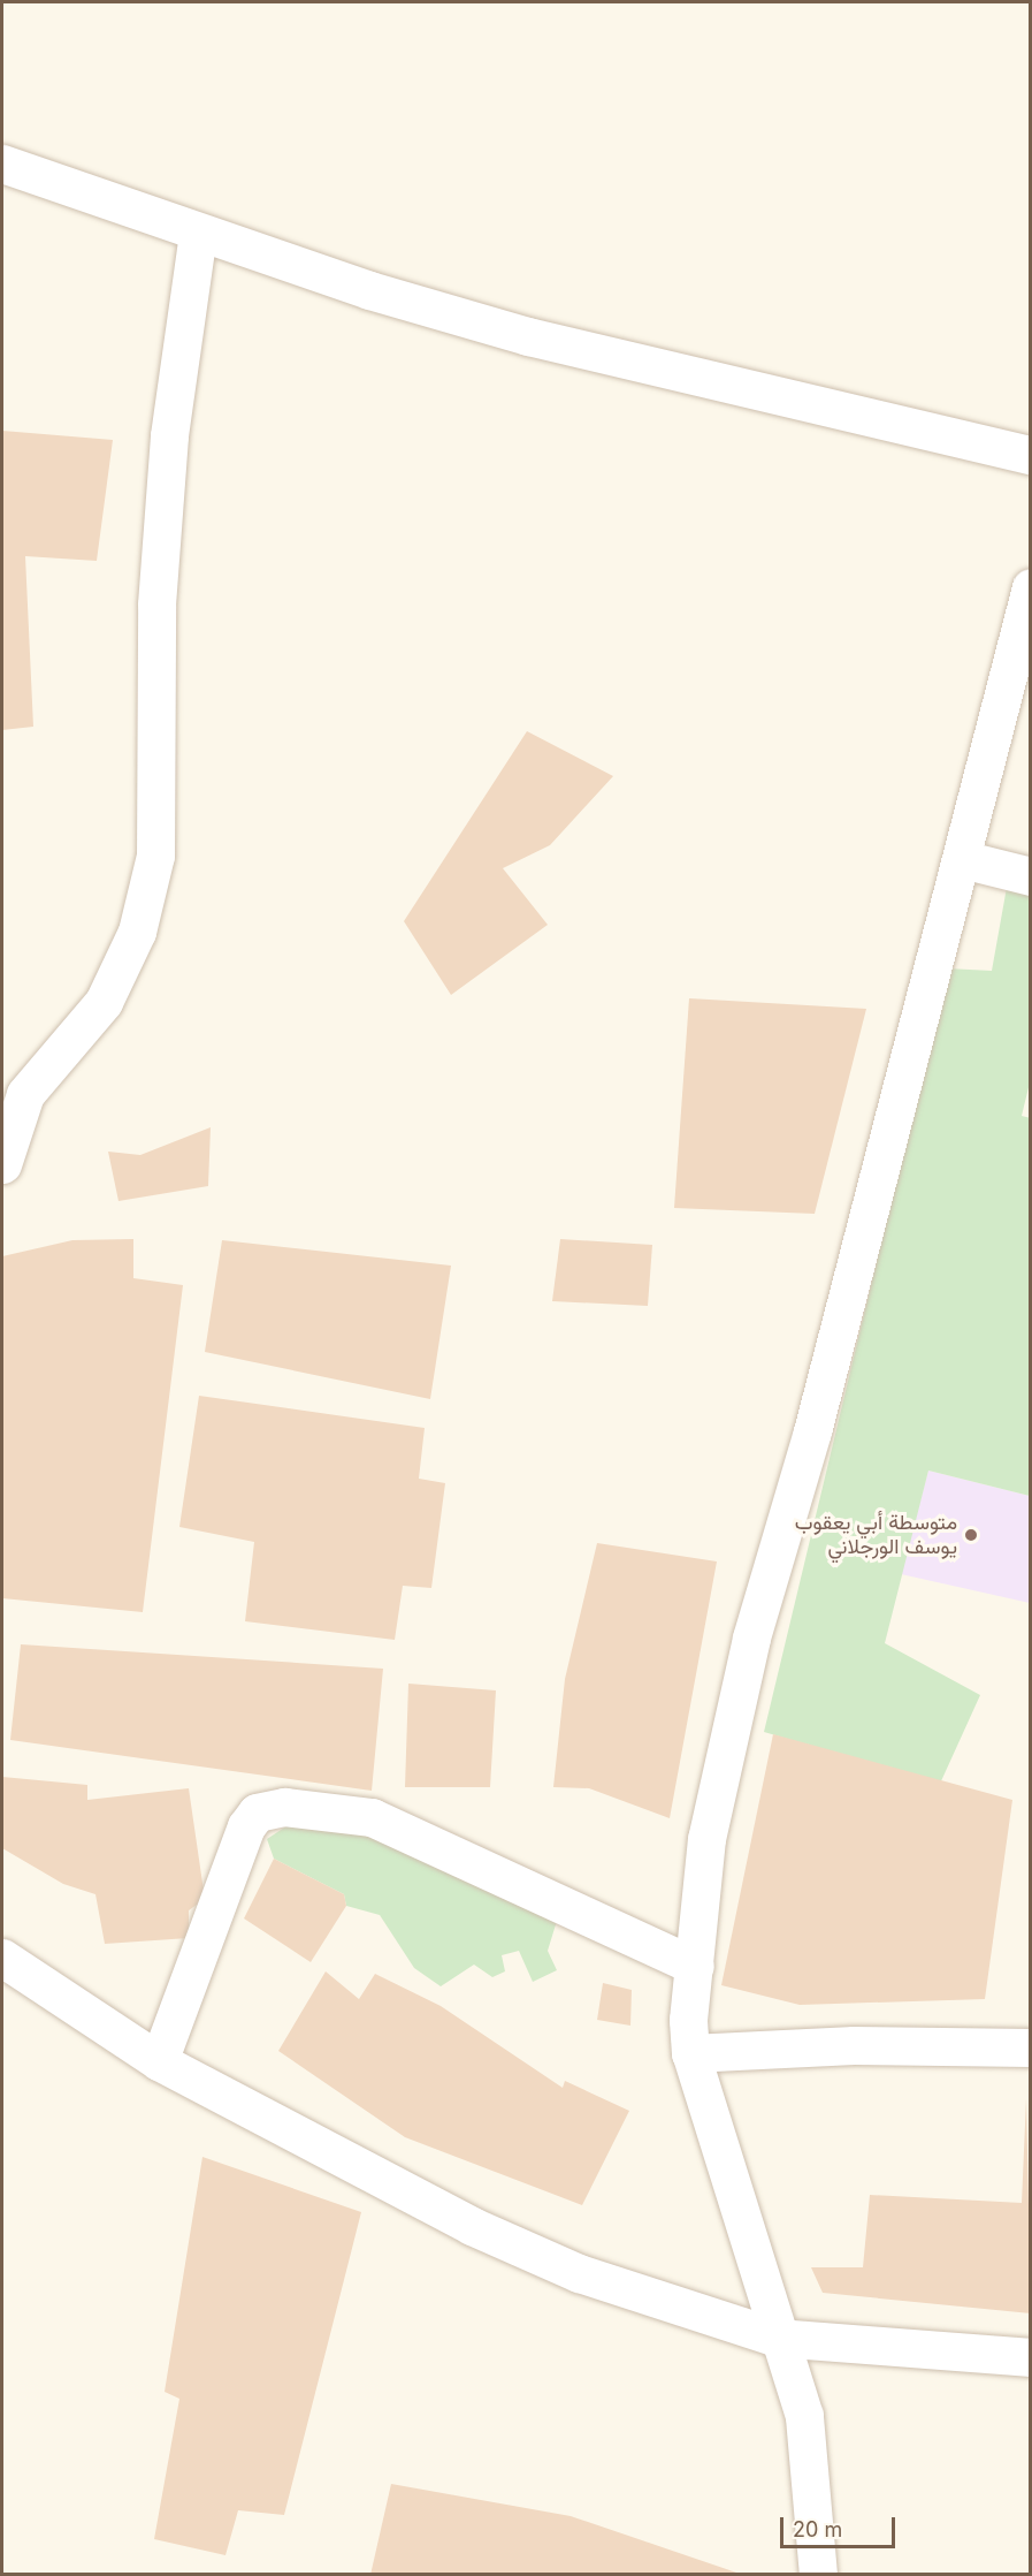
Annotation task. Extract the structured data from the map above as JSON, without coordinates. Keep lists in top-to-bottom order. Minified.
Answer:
{"places":["متوسطة أبي يعقوب يوسف الورجلاني"],"scale_bar":"20 m"}
